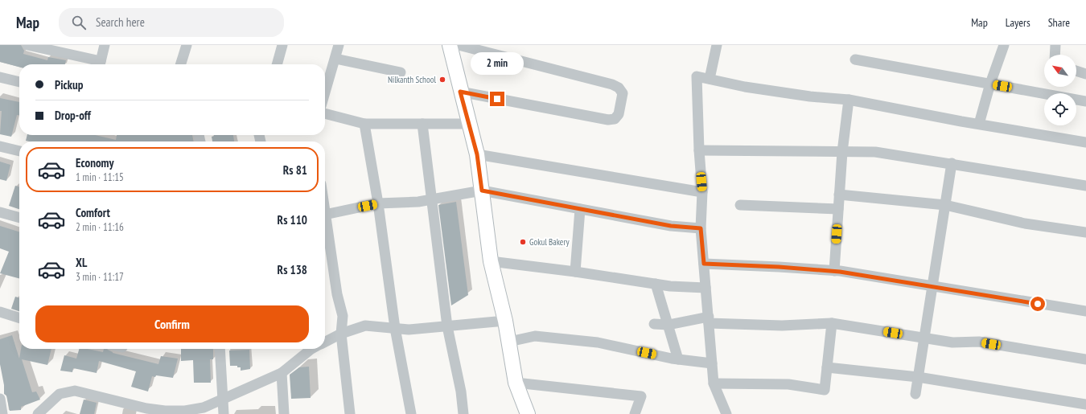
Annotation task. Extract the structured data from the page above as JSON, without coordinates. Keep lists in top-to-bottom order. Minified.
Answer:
{"places":["Nilkanth School","Gokul Bakery"],"north":"top left","page":{"header":"Map","search":"Search here","nav":["Map","Layers","Share"],"bubble":"2 min","banner":["Pickup","Drop-off"],"list":[{"name":"Economy","note":"1 min · 11:15","value":"Rs 81"},{"name":"Comfort","note":"2 min · 11:16","value":"Rs 110"},{"name":"XL","note":"3 min · 11:17","value":"Rs 138"}],"buttons":"Confirm"}}
